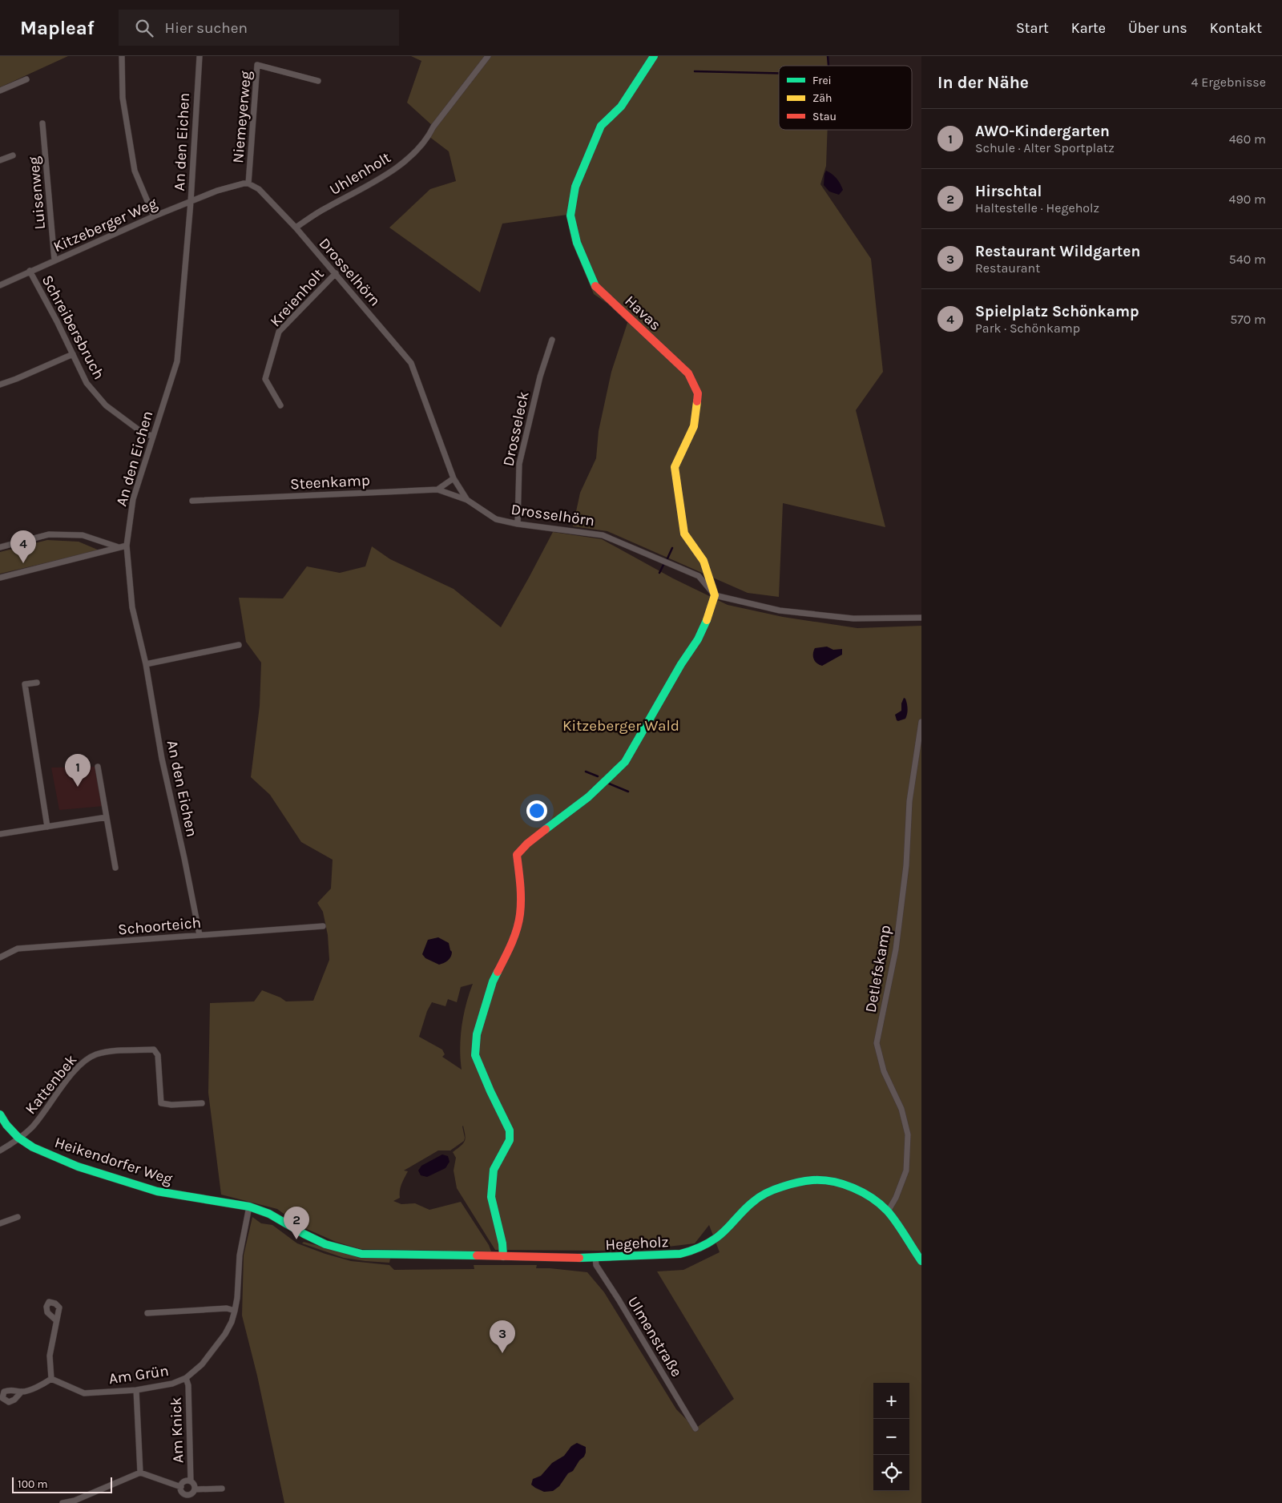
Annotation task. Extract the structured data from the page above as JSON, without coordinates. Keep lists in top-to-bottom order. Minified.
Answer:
{"streets":{"street":["Niemeyerweg","An den Eichen","Uhlenholt","Luisenweg","Kitzeberger Weg","Drosselhörn","Kreienholt","Havas","Schreibersbruch","Drosseleck","Steenkamp","Schoorteich","Detlefskamp","Kattenbek","Heikendorfer Weg","Hegeholz","Ulmenstraße","Am Grün","Am Knick"]},"crossings":[["Niemeyerweg","Kitzeberger Weg"],["Niemeyerweg","Drosselhörn"],["An den Eichen","Kitzeberger Weg"],["An den Eichen","Schreibersbruch"],["An den Eichen","Schoorteich"],["Uhlenholt","Drosselhörn"],["Luisenweg","Kitzeberger Weg"],["Kitzeberger Weg","Drosselhörn"],["Kitzeberger Weg","Schreibersbruch"],["Drosselhörn","Kreienholt"],["Drosselhörn","Havas"],["Drosselhörn","Drosseleck"],["Drosselhörn","Steenkamp"],["Detlefskamp","Hegeholz"],["Kattenbek","Heikendorfer Weg"],["Heikendorfer Weg","Hegeholz"],["Heikendorfer Weg","Am Grün"],["Hegeholz","Ulmenstraße"],["Am Grün","Am Knick"]],"parks":["Kitzeberger Wald"],"legend":["Frei","Zäh","Stau"],"scale_bar":"100 m","page":{"header":"Mapleaf","search":"Hier suchen","nav":["Start","Karte","Über uns","Kontakt"],"heading":["In der Nähe","4 Ergebnisse"],"list":[{"mark":"1","name":"AWO-Kindergarten","note":"Schule · Alter Sportplatz","value":"460 m"},{"mark":"2","name":"Hirschtal","note":"Haltestelle · Hegeholz","value":"490 m"},{"mark":"3","name":"Restaurant Wildgarten","note":"Restaurant","value":"540 m"},{"mark":"4","name":"Spielplatz Schönkamp","note":"Park · Schönkamp","value":"570 m"}],"pins":["4","1","2","3"],"map_buttons":["+","−"],"scale":"100 m"}}
